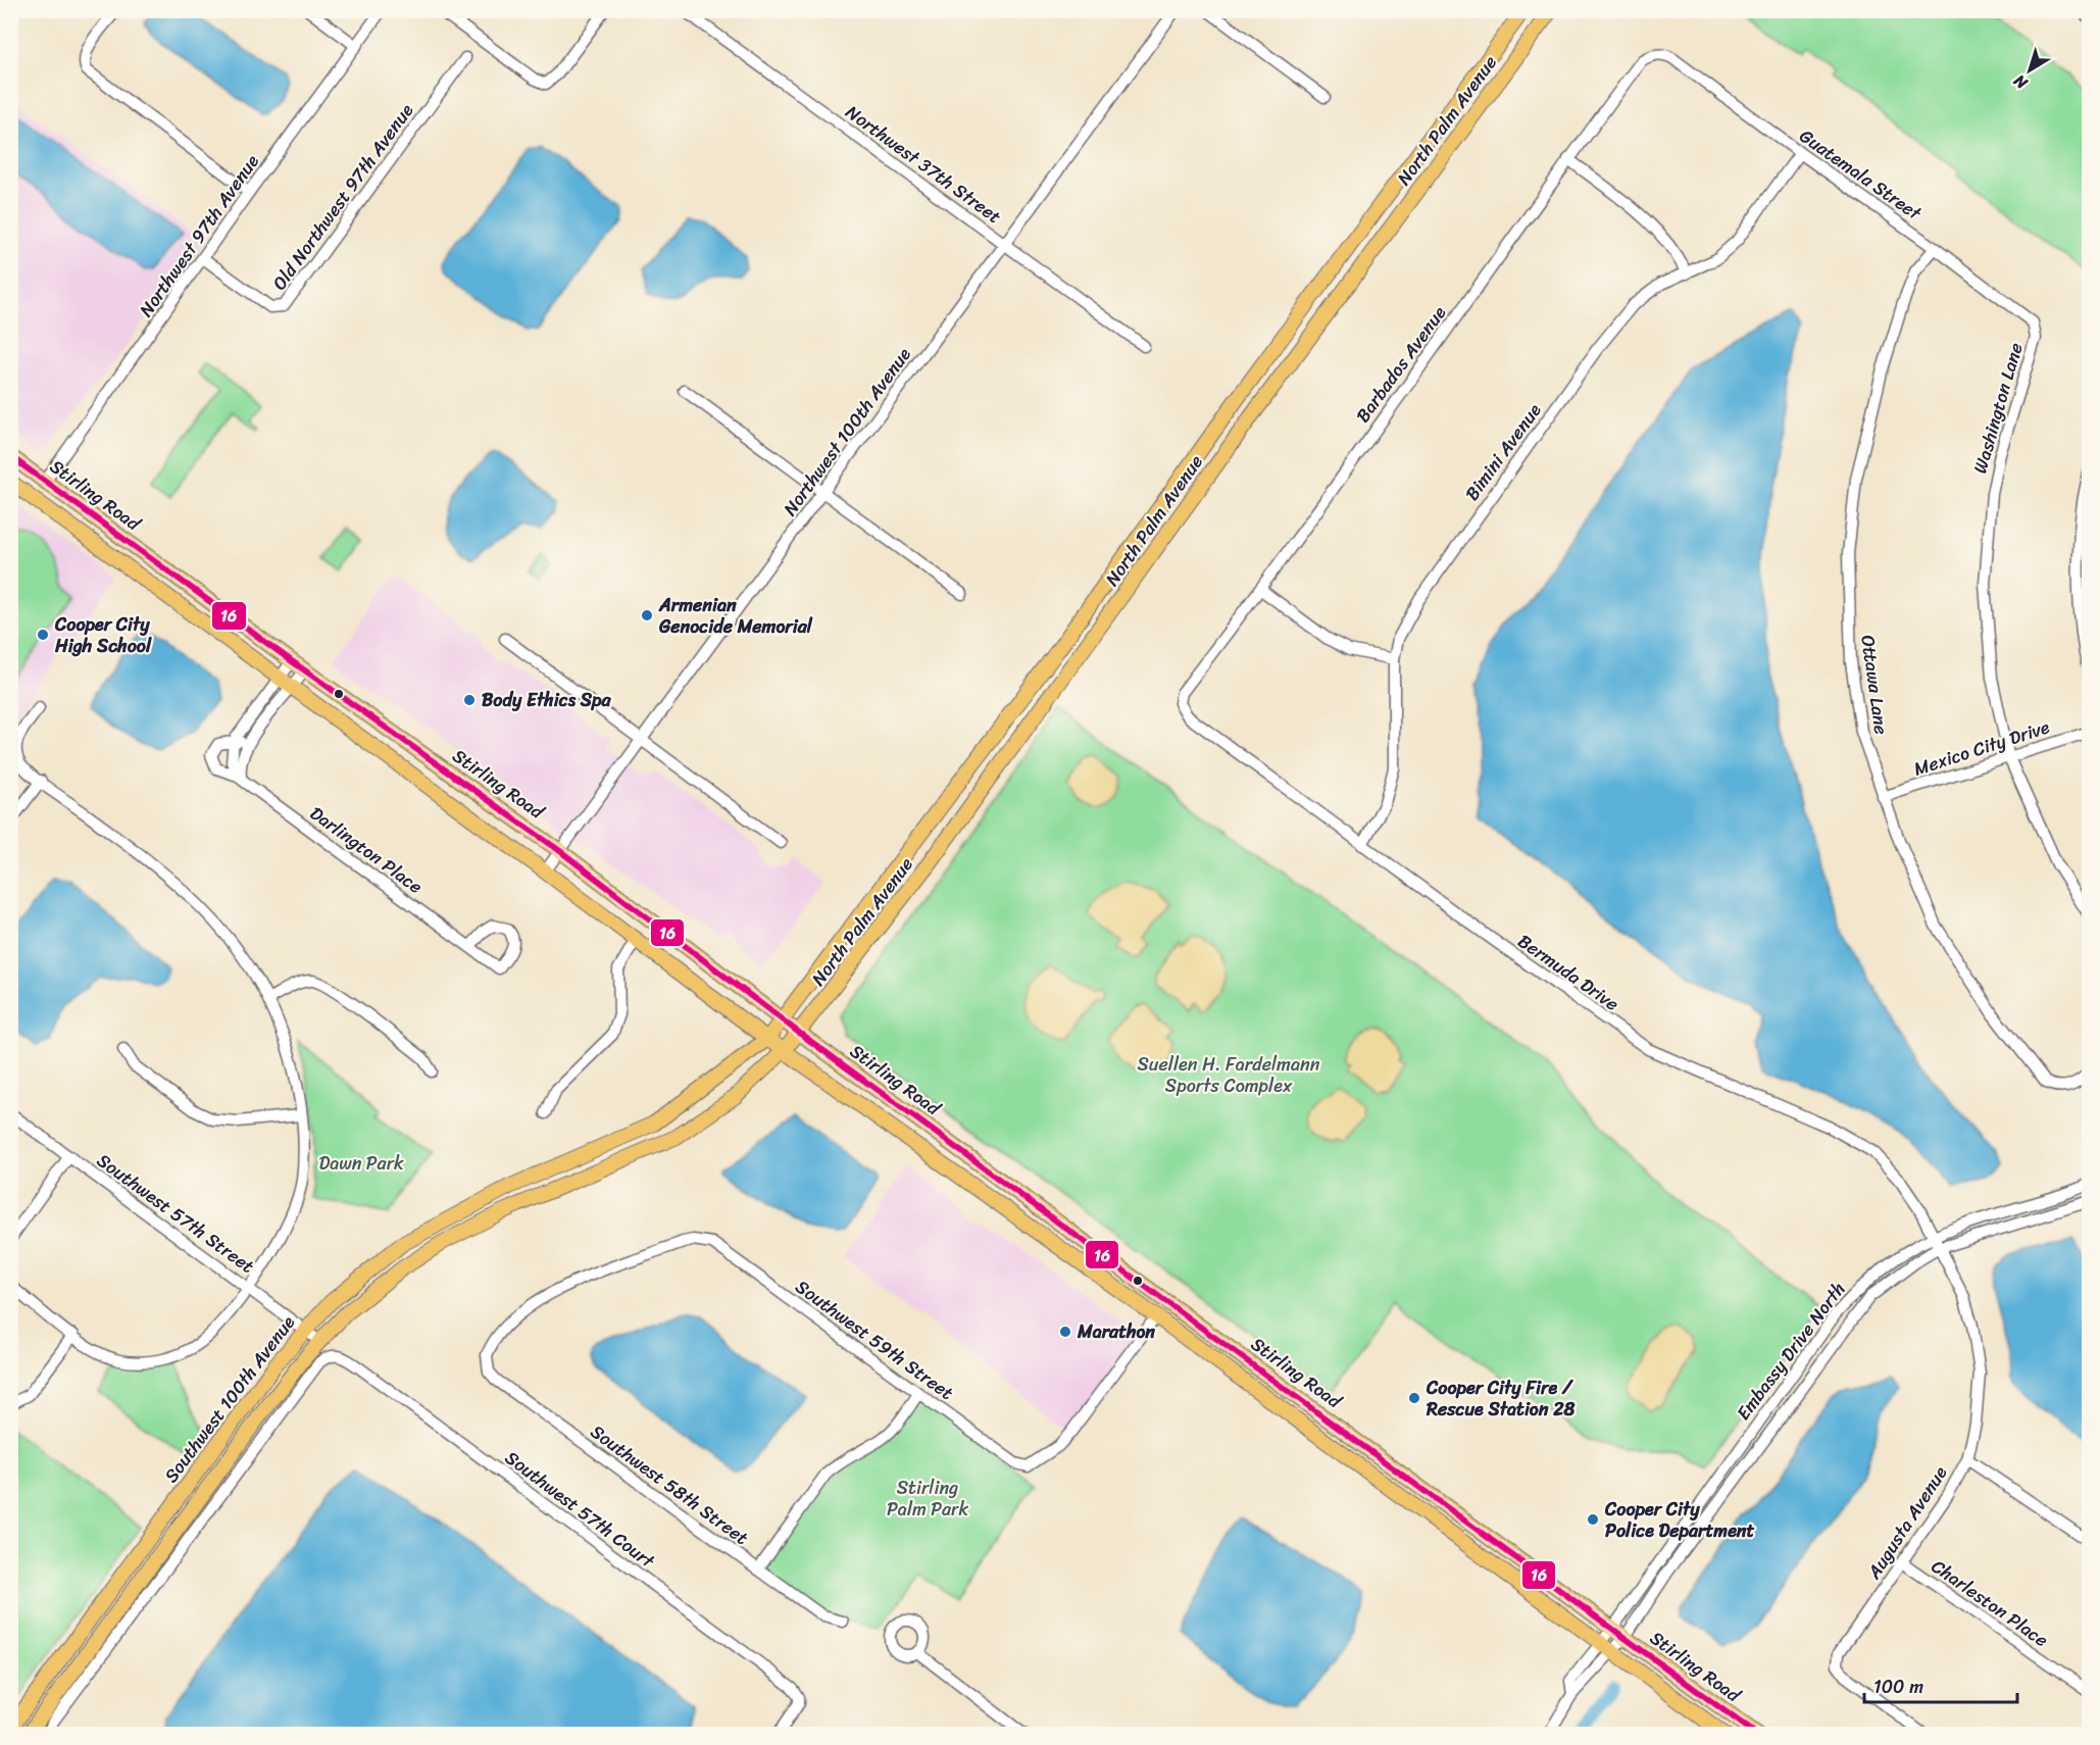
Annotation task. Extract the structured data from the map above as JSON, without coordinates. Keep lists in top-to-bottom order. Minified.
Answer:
{"streets":{"main road":["North Palm Avenue","Stirling Road","Southwest 100th Avenue"],"street":["Northwest 37th Street","Guatemala Street","Old Northwest 97th Avenue","Northwest 97th Avenue","Barbados Avenue","Washington Lane","Northwest 100th Avenue","Bimini Avenue","Ottawa Lane","Mexico City Drive","Darlington Place","Bermuda Drive","Southwest 57th Street","Southwest 59th Street","Embassy Drive North","Southwest 58th Street","Southwest 57th Court","Augusta Avenue","Charleston Place"]},"crossings":[["North Palm Avenue","Stirling Road"],["North Palm Avenue","Southwest 100th Avenue"],["Northwest 37th Street","Northwest 100th Avenue"],["Guatemala Street","Barbados Avenue"],["Guatemala Street","Washington Lane"],["Guatemala Street","Bimini Avenue"],["Guatemala Street","Ottawa Lane"],["Old Northwest 97th Avenue","Northwest 97th Avenue"],["Northwest 97th Avenue","Stirling Road"],["Barbados Avenue","Bermuda Drive"],["Washington Lane","Mexico City Drive"],["Northwest 100th Avenue","Stirling Road"],["Bimini Avenue","Bermuda Drive"],["Stirling Road","Southwest 59th Street"],["Stirling Road","Embassy Drive North"],["Stirling Road","Southwest 100th Avenue"],["Ottawa Lane","Mexico City Drive"],["Bermuda Drive","Embassy Drive North"],["Bermuda Drive","Augusta Avenue"],["Southwest 57th Street","Southwest 100th Avenue"],["Southwest 59th Street","Southwest 58th Street"],["Embassy Drive North","Augusta Avenue"],["Augusta Avenue","Charleston Place"]],"parks":["Suellen H. Fardelmann Sports Complex","Dawn Park","Stirling Palm Park"],"places":["Armenian Genocide Memorial","Cooper City High School","Body Ethics Spa","Marathon","Cooper City Fire / Rescue Station 28","Cooper City Police Department"],"lines":["transit line 16"],"scale_bar":"100 m","north":"bottom left"}
